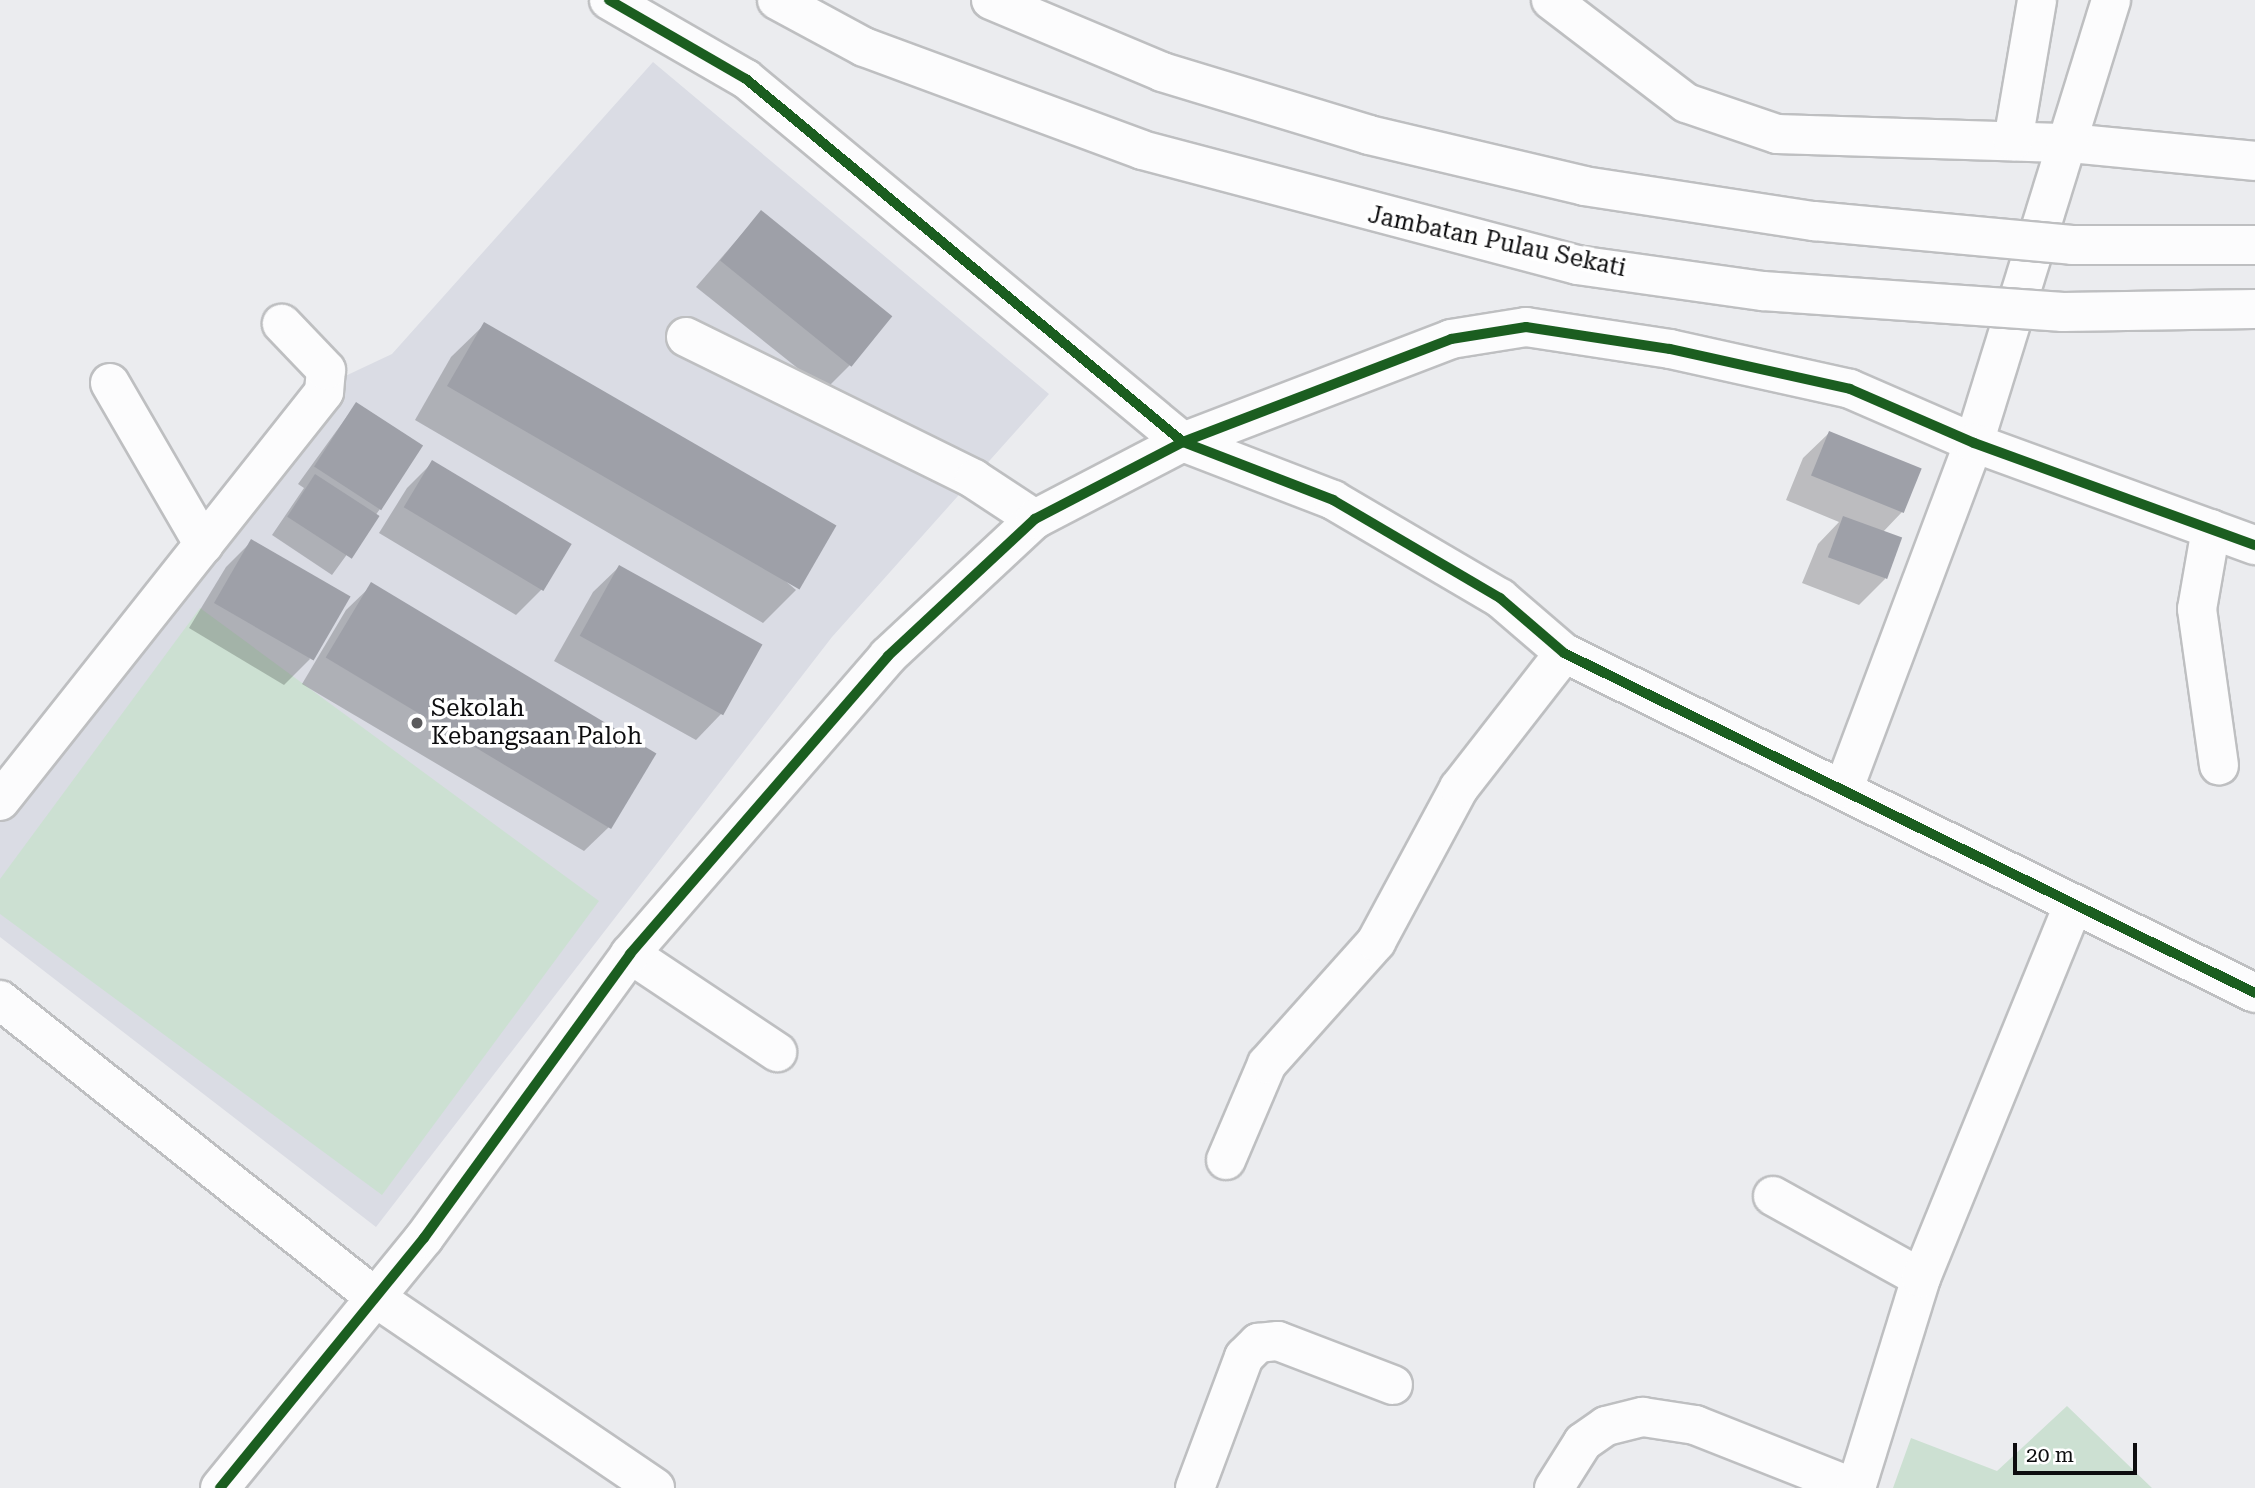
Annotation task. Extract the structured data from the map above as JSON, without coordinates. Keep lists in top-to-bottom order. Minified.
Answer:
{"streets":{"street":["Jambatan Pulau Sekati"]},"places":["Sekolah Kebangsaan Paloh"],"scale_bar":"20 m"}
